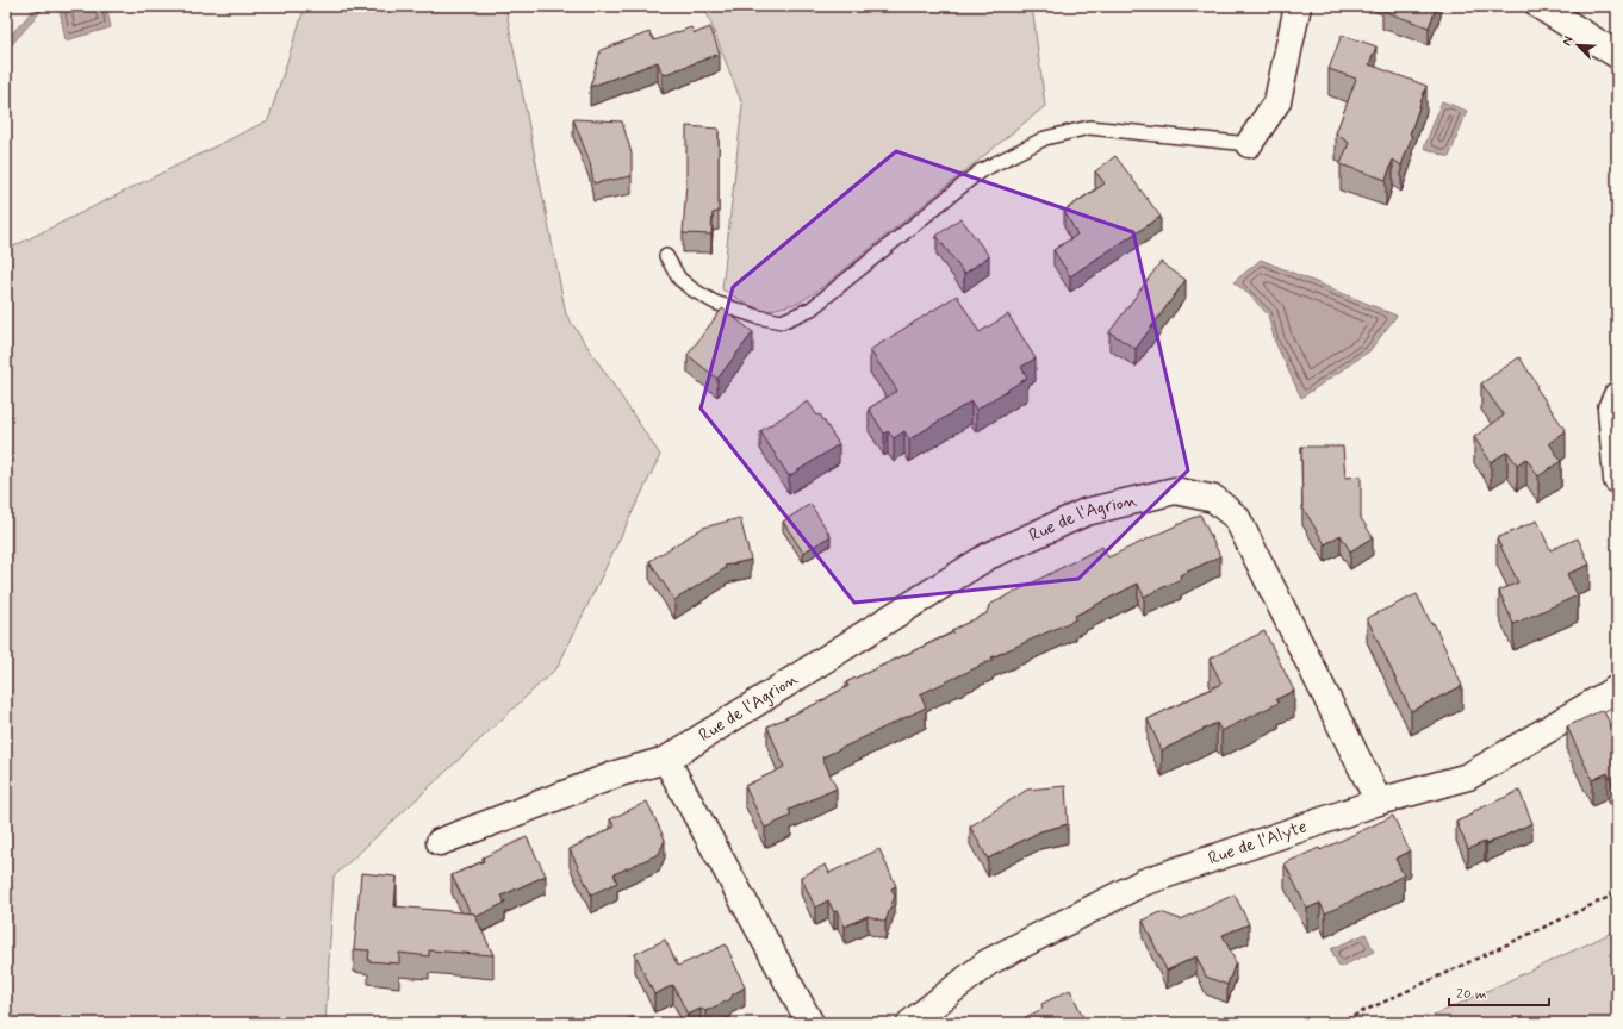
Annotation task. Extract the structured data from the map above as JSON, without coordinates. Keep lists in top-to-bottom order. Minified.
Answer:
{"streets":{"street":["Rue de l'Agrion","Rue de l'Alyte"]},"crossings":[["Rue de l'Agrion","Rue de l'Alyte"]],"scale_bar":"20 m","north":"top left"}
